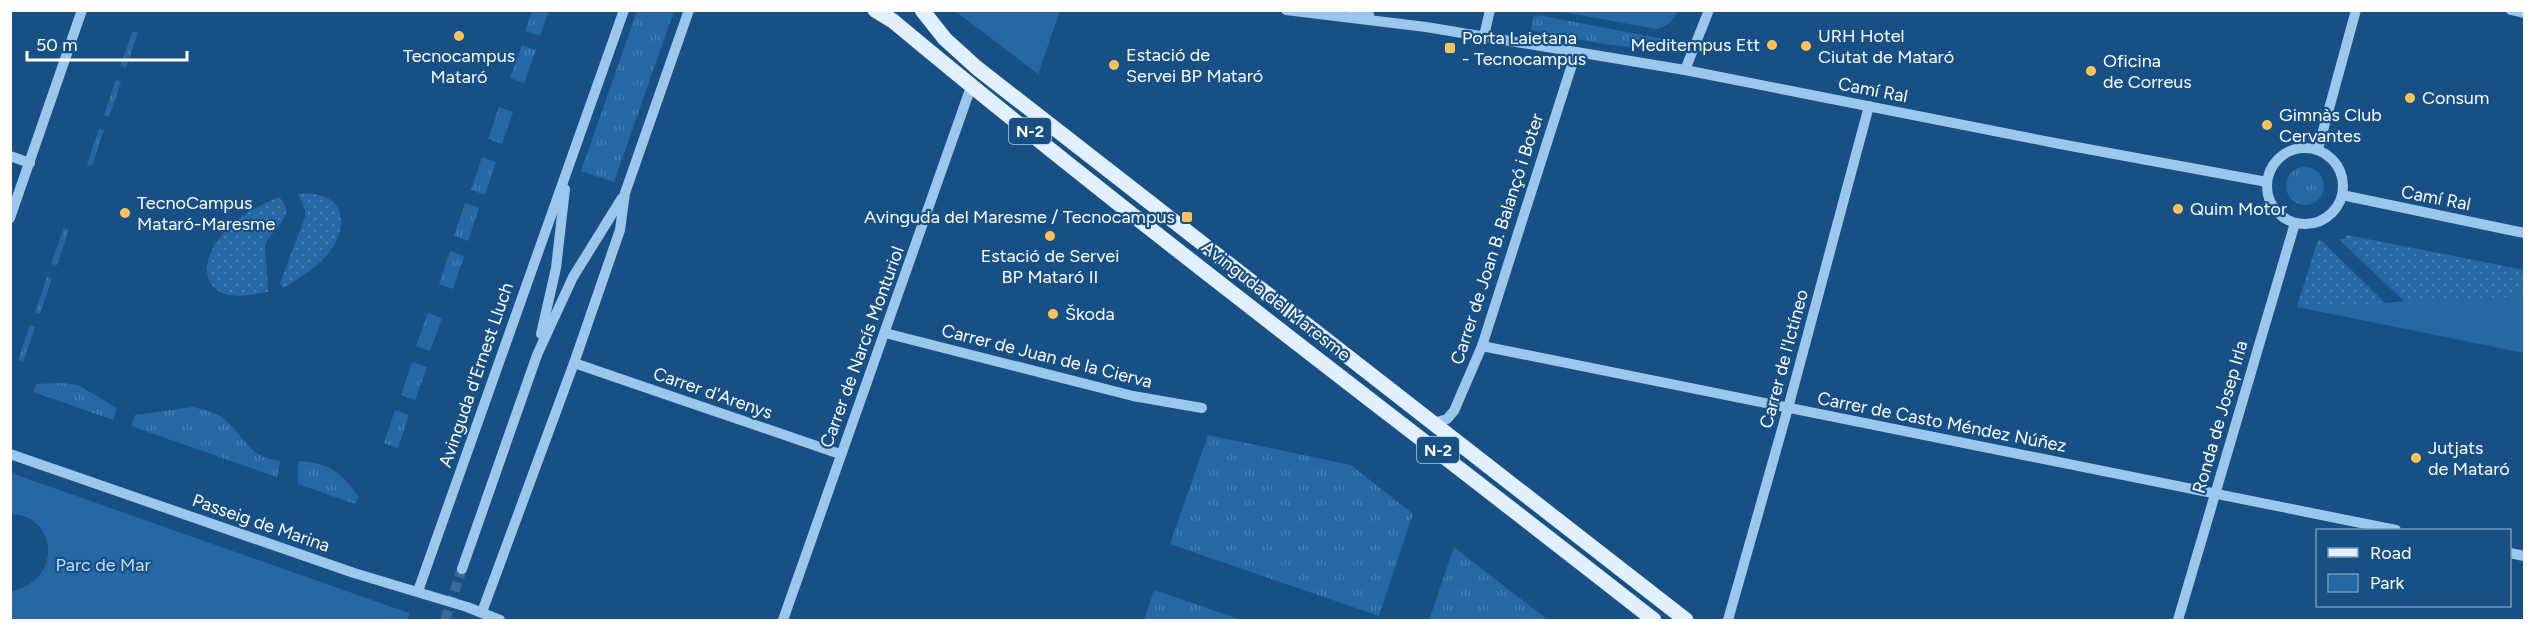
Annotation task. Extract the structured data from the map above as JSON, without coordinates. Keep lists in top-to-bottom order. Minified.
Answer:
{"streets":{"main road":["N-2","Avinguda del Maresme"],"street":["Camí Ral","Carrer de Joan B. Balançó i Boter","Carrer de Narcís Monturiol","Carrer de Juan de la Cierva","Carrer de l'Ictíneo","Avinguda d'Ernest Lluch","Carrer d'Arenys","Ronda de Josep Irla","Carrer de Casto Méndez Núñez","Passeig de Marina"]},"crossings":[["Camí Ral","Carrer de Joan B. Balançó i Boter"],["Camí Ral","Carrer de l'Ictíneo"],["Camí Ral","Ronda de Josep Irla"],["Carrer de Joan B. Balançó i Boter","Avinguda del Maresme"],["Carrer de Joan B. Balançó i Boter","Carrer de Casto Méndez Núñez"],["Avinguda del Maresme","Carrer de Narcís Monturiol"],["Carrer de Narcís Monturiol","Carrer de Juan de la Cierva"],["Carrer de Narcís Monturiol","Carrer d'Arenys"],["Carrer de l'Ictíneo","Carrer de Casto Méndez Núñez"],["Avinguda d'Ernest Lluch","Carrer d'Arenys"],["Avinguda d'Ernest Lluch","Passeig de Marina"],["Ronda de Josep Irla","Carrer de Casto Méndez Núñez"]],"parks":["Parc de Mar"],"places":{"other":["Tecnocampus Mataró","Meditempus Ett","URH Hotel Ciutat de Mataró","Estació de Servei BP Mataró","Oficina de Correus","Consum","Gimnàs Club Cervantes","Quim Motor","TecnoCampus Mataró-Maresme","Estació de Servei BP Mataró II","Škoda","Jutjats de Mataró"],"transit":["Porta Laietana - Tecnocampus","Avinguda del Maresme / Tecnocampus"]},"legend":["Road","Park"],"scale_bar":"50 m"}
